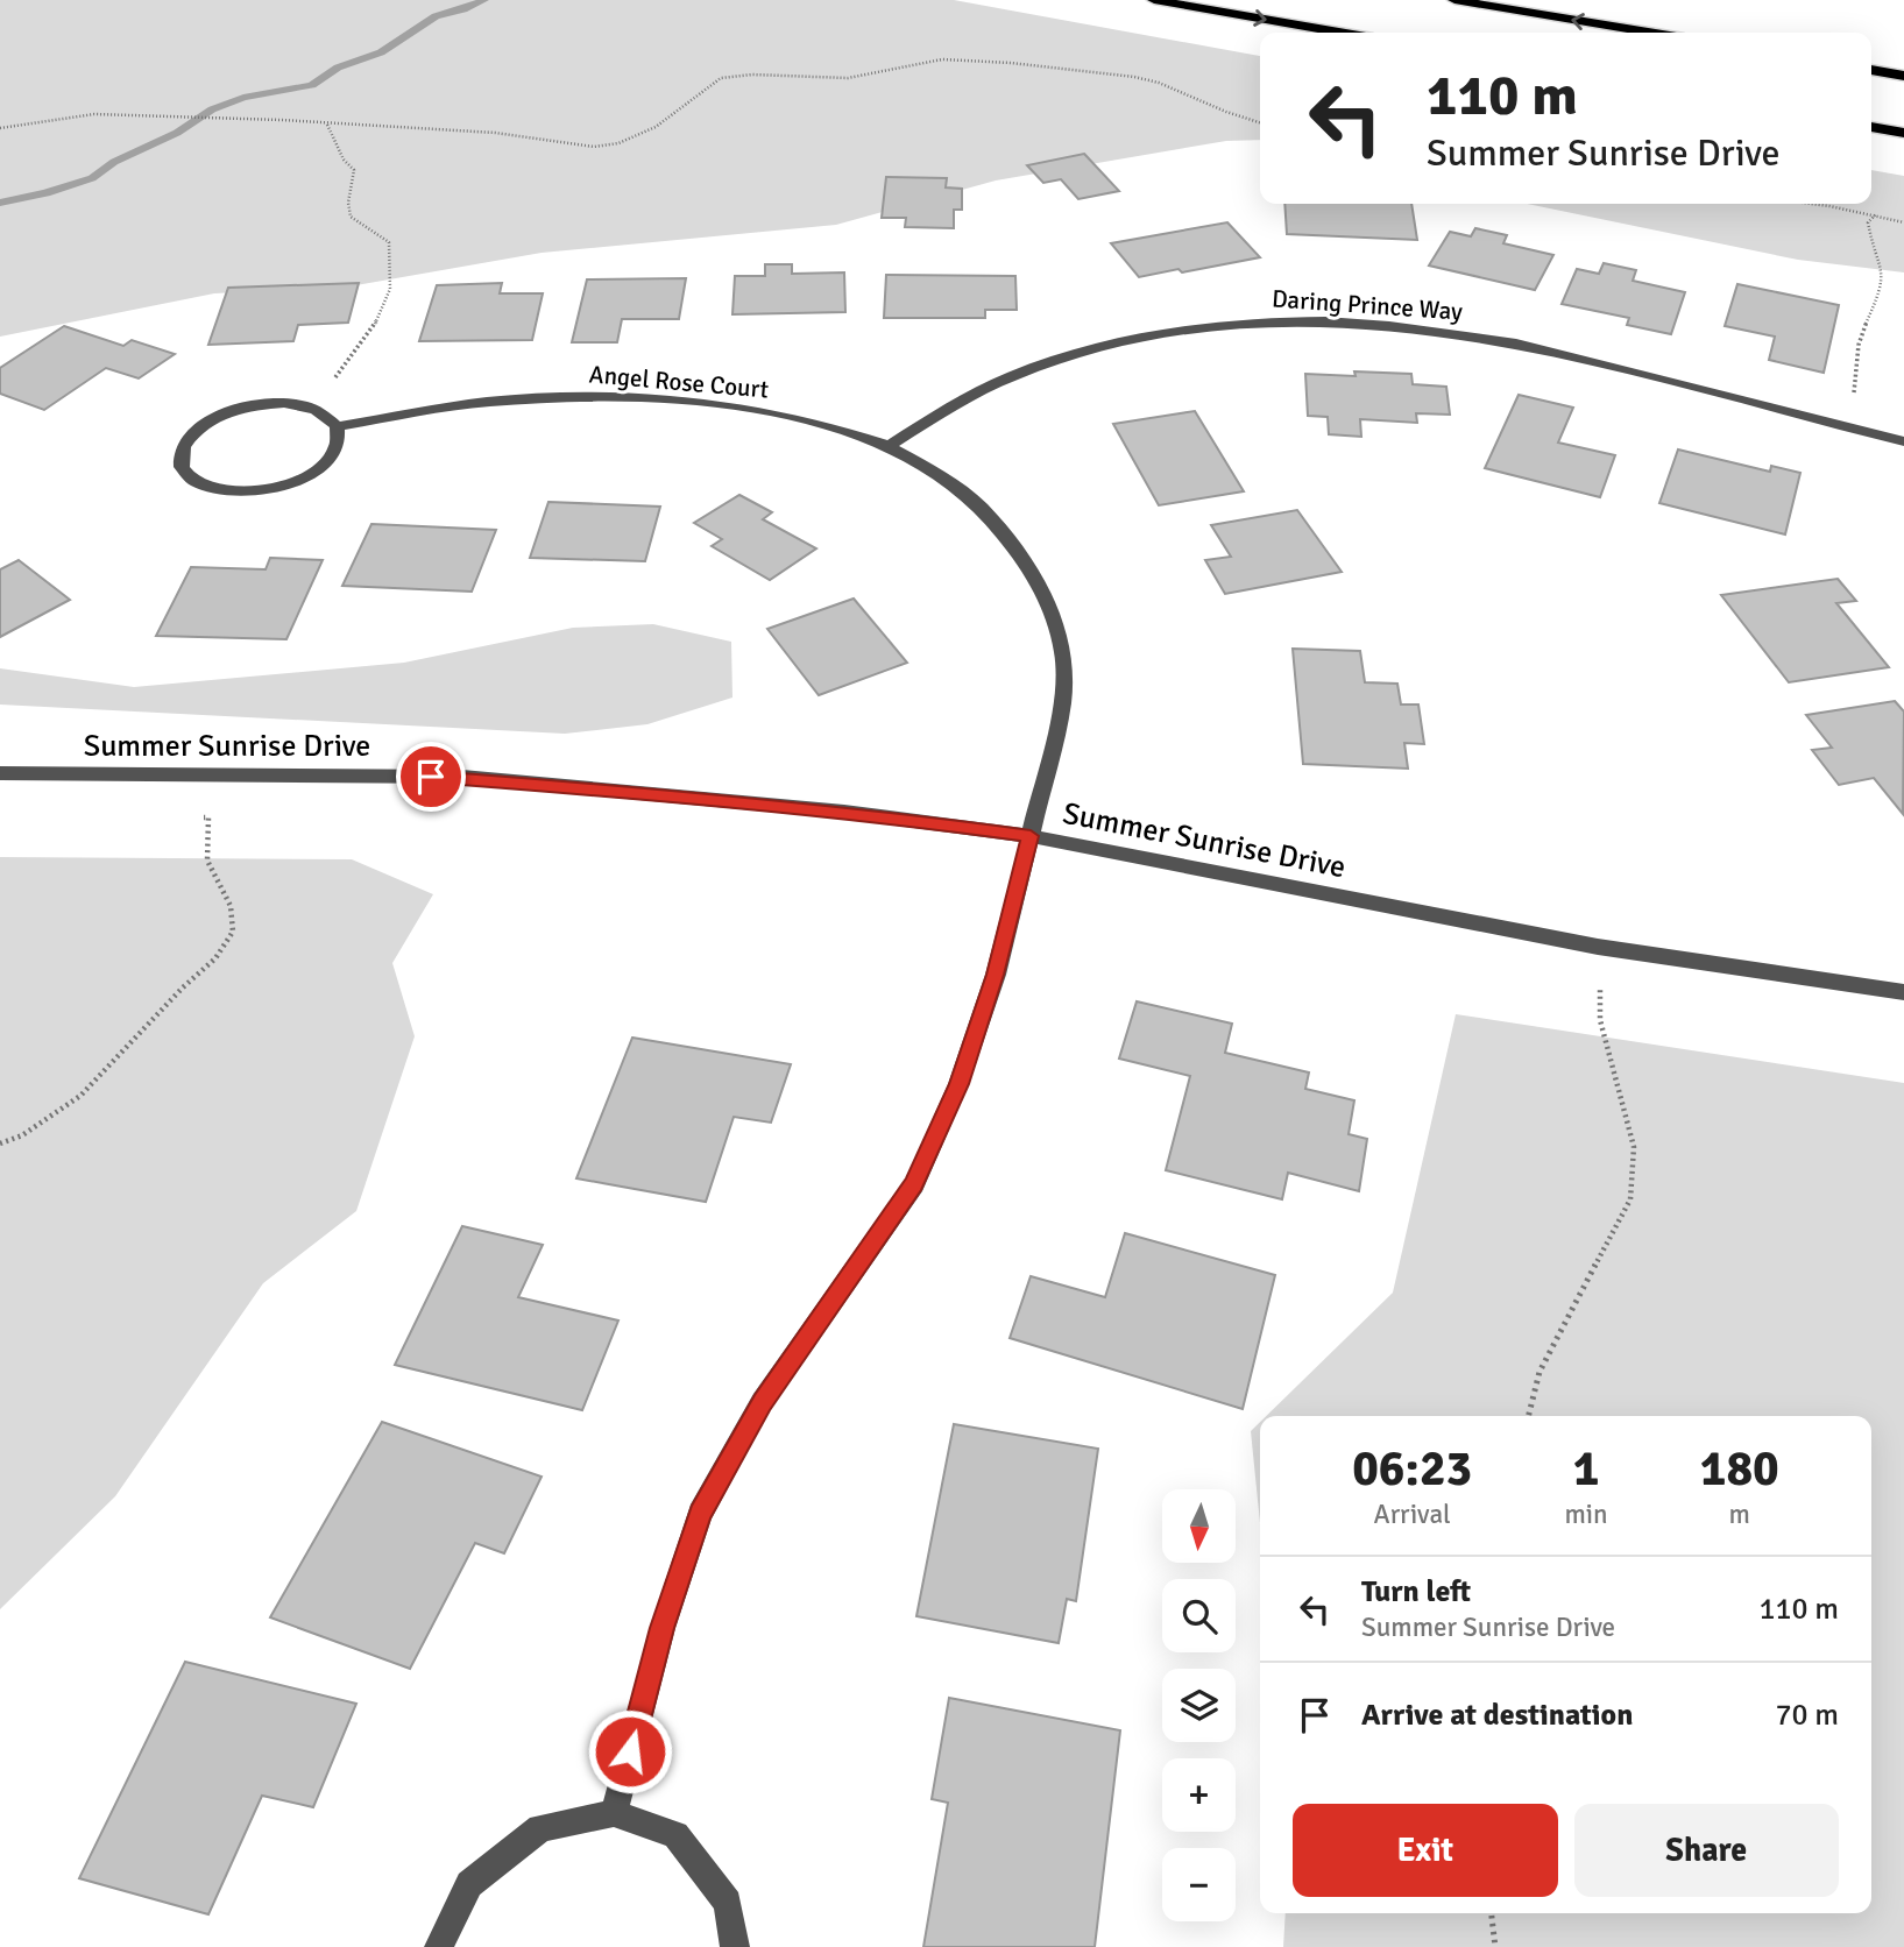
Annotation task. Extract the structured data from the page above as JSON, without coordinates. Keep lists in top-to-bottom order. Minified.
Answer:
{"streets":{"street":["Daring Prince Way","Angel Rose Court","Summer Sunrise Drive"]},"crossings":[["Daring Prince Way","Angel Rose Court"],["Angel Rose Court","Summer Sunrise Drive"]],"north":"bottom","page":{"turn":["110 m","Summer Sunrise Drive"],"eta":["06:23","Arrival","1","min","180","m"],"map_buttons":["+","−"],"list":[{"name":"Turn left","note":"Summer Sunrise Drive","value":"110 m"},{"name":"Arrive at destination","value":"70 m"}],"buttons":["Exit","Share"]}}
